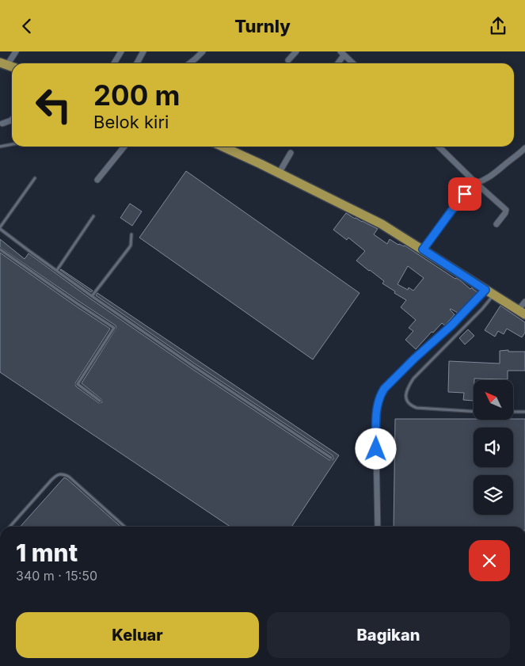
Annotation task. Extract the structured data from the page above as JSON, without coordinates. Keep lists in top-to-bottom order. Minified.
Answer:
{"north":"top left","page":{"header":"Turnly","turn":["200 m","Belok kiri"],"heading":["1 mnt","340 m · 15:50"],"buttons":["Keluar","Bagikan"]}}
